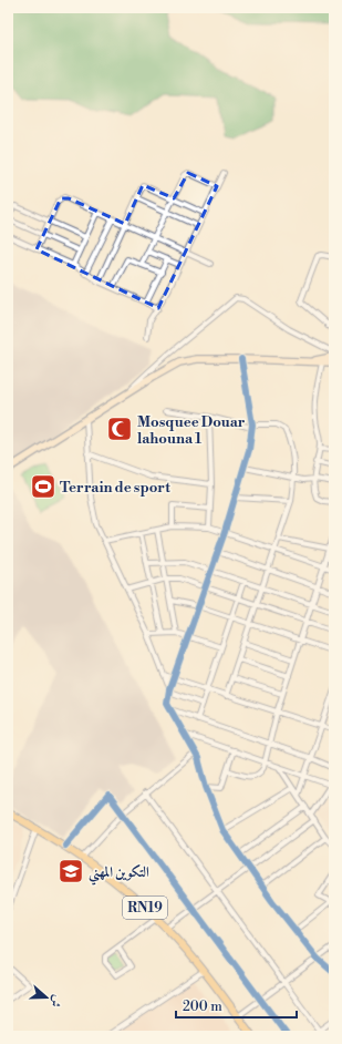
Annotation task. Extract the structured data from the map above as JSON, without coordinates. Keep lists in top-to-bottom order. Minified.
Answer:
{"streets":{"main road":["RN19"]},"places":{"mosque":["Mosquee Douar lahouna 1"],"sports":["Terrain de sport"],"school or university":["التكوين المهني"]},"scale_bar":"200 m","north":"right"}
